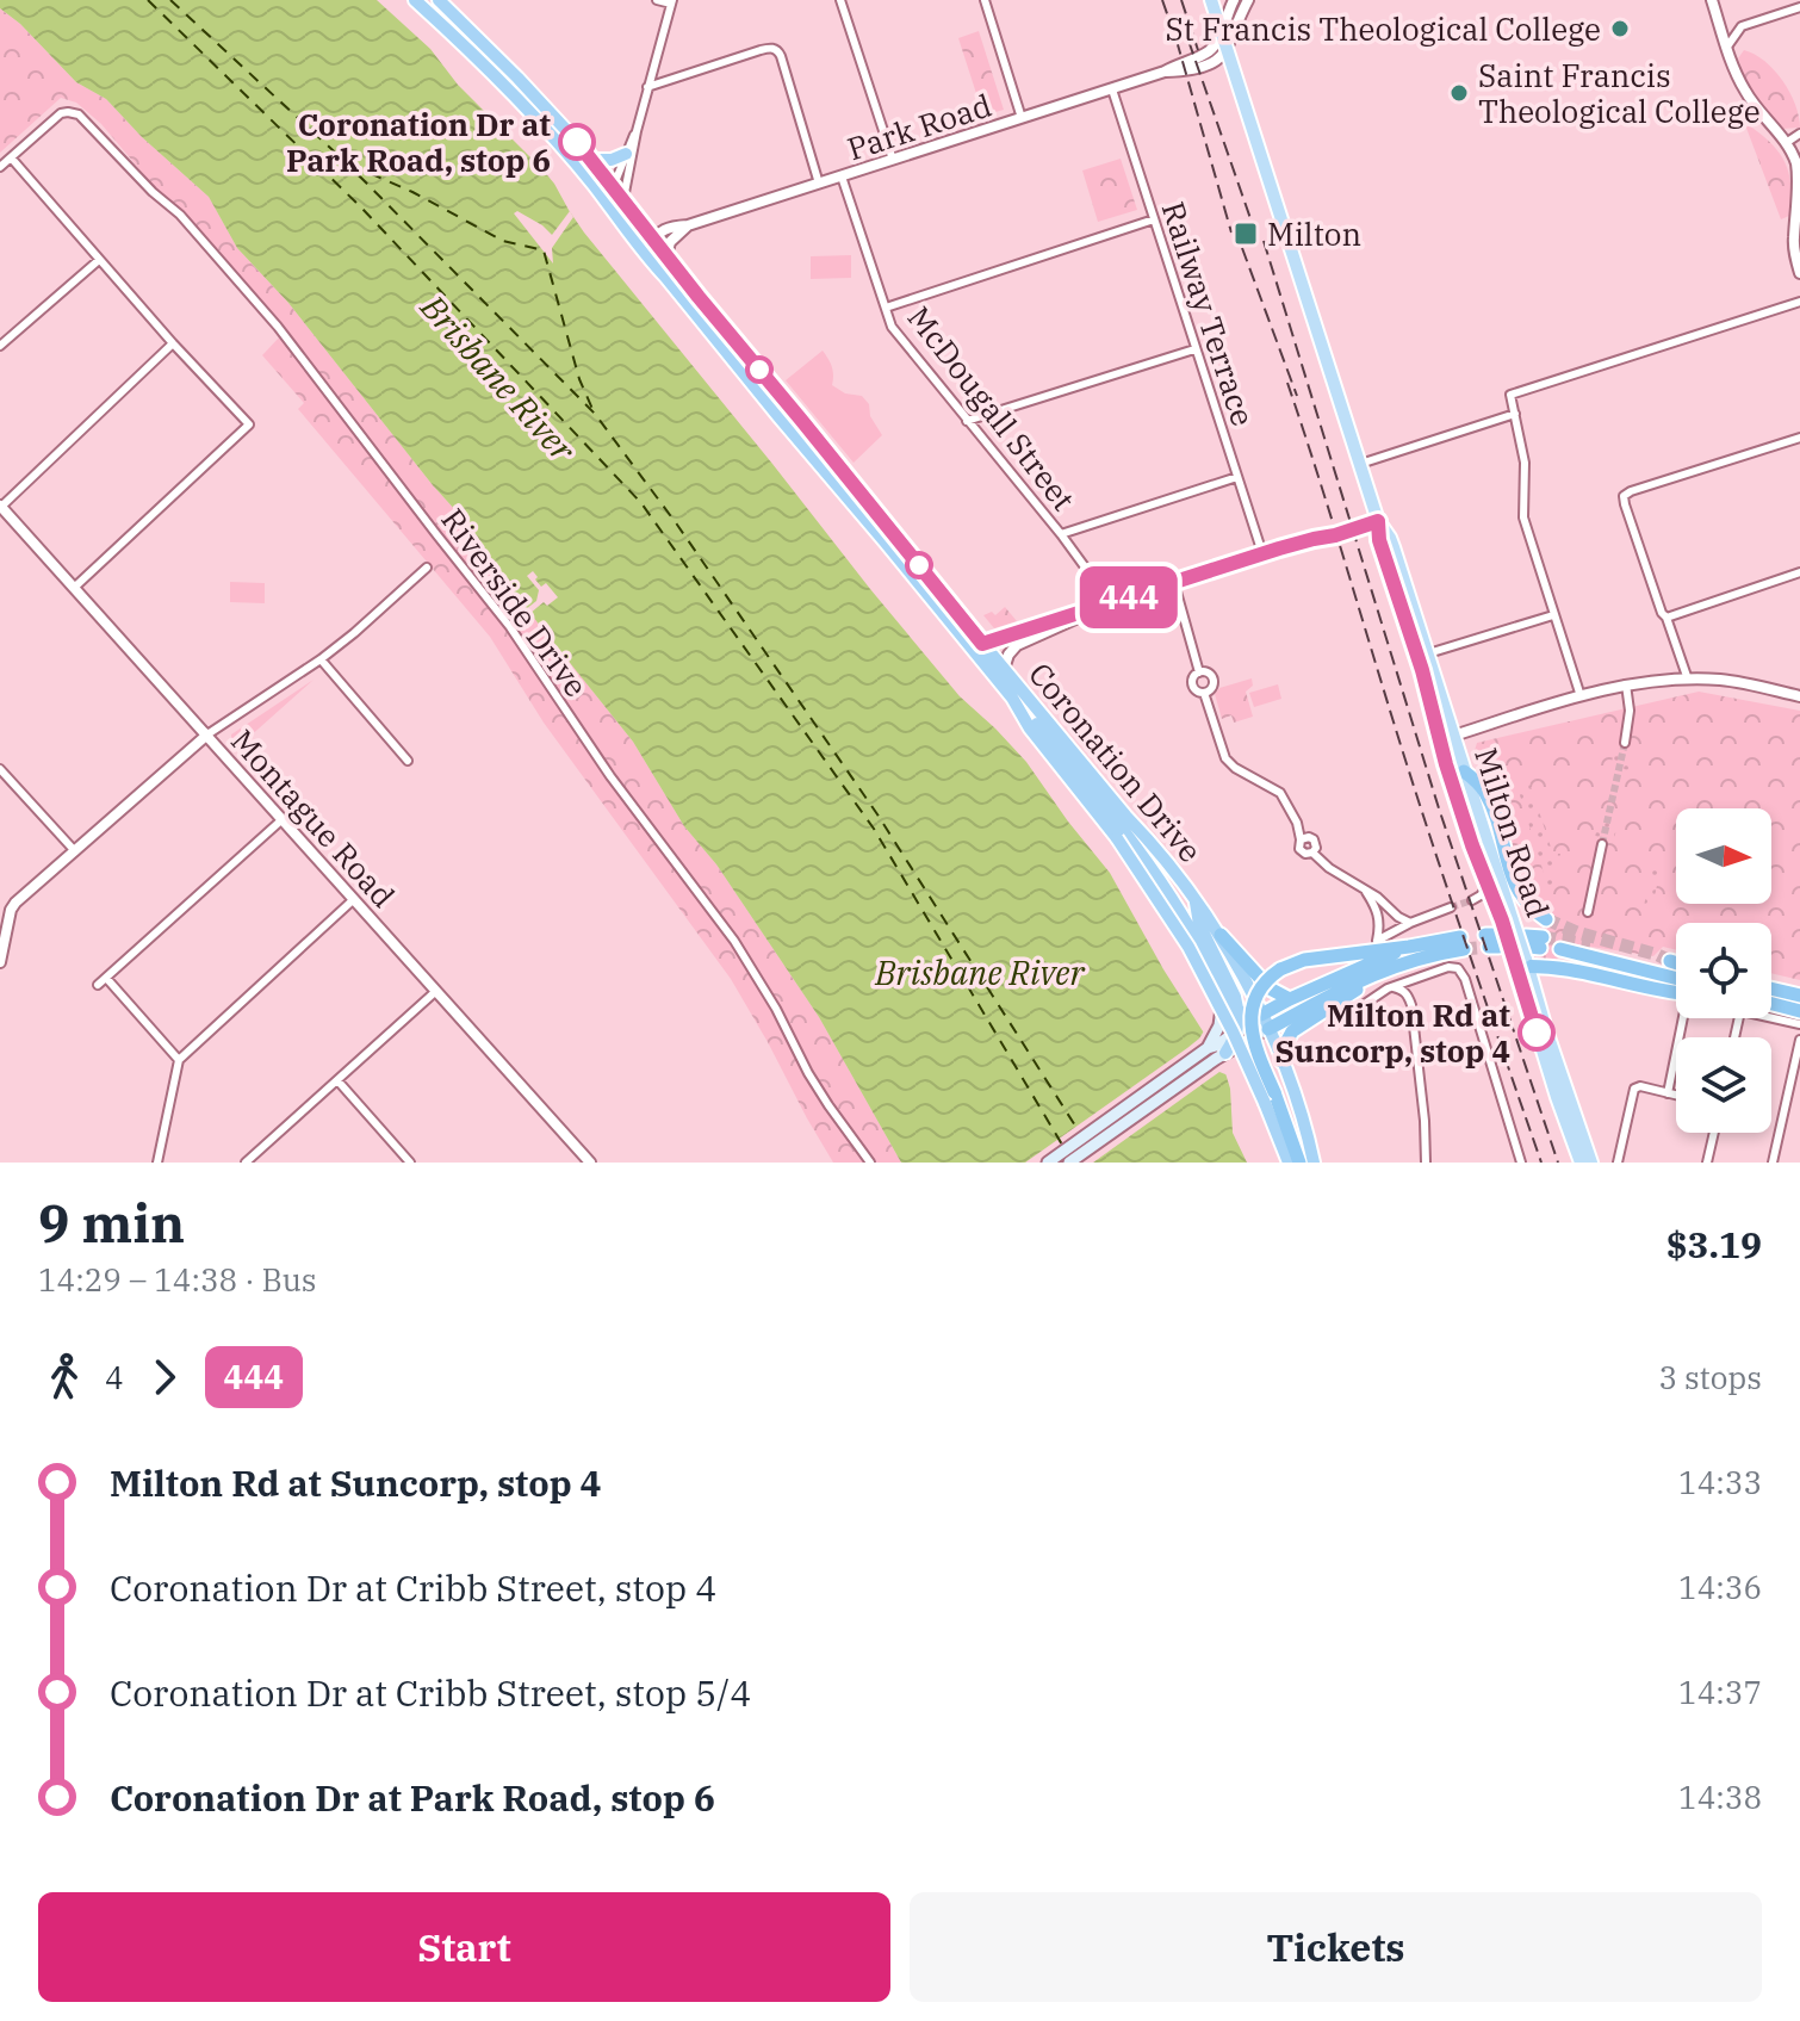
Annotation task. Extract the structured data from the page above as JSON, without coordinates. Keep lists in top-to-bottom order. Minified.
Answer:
{"streets":{"highway":["Coronation Drive"],"main road":["Milton Road"],"street":["Park Road","Railway Terrace","McDougall Street","Riverside Drive","Montague Road"]},"crossings":[["Park Road","Railway Terrace"],["Park Road","McDougall Street"],["Park Road","Coronation Drive"],["Park Road","Milton Road"]],"water":["Brisbane River"],"places":{"other":["St Francis Theological College","Saint Francis Theological College","Coronation Dr at Park Road, stop 6","Milton Rd at Suncorp, stop 4"],"transit":["Milton"]},"lines":["bus line 444"],"north":"right","page":{"on_map":"444","heading":["9 min","14:29 – 14:38 · Bus","$3.19"],"legs":["4","444","3 stops"],"list":[{"name":"Milton Rd at Suncorp, stop 4","value":"14:33"},{"name":"Coronation Dr at Cribb Street, stop 4","value":"14:36"},{"name":"Coronation Dr at Cribb Street, stop 5/4","value":"14:37"},{"name":"Coronation Dr at Park Road, stop 6","value":"14:38"}],"buttons":["Start","Tickets"]}}
